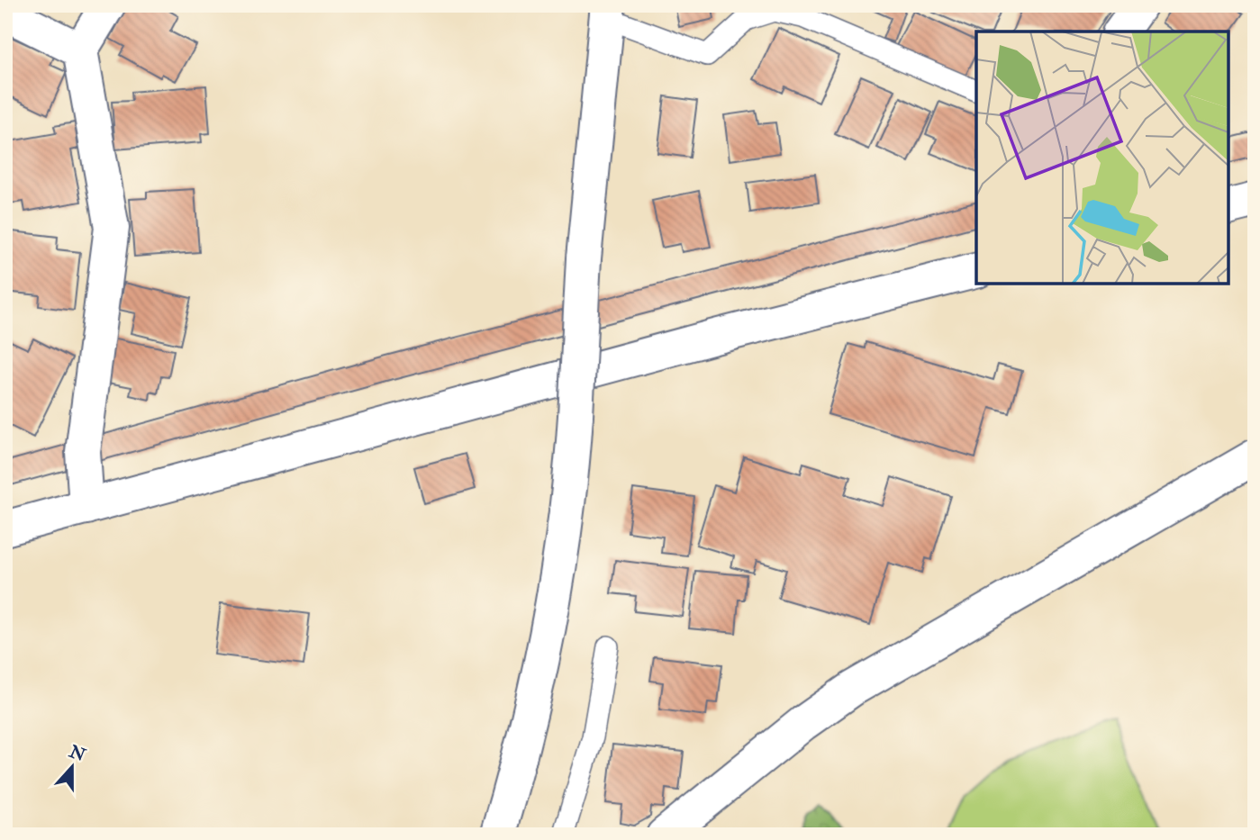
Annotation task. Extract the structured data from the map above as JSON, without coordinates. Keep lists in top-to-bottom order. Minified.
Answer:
{"north":"top"}
